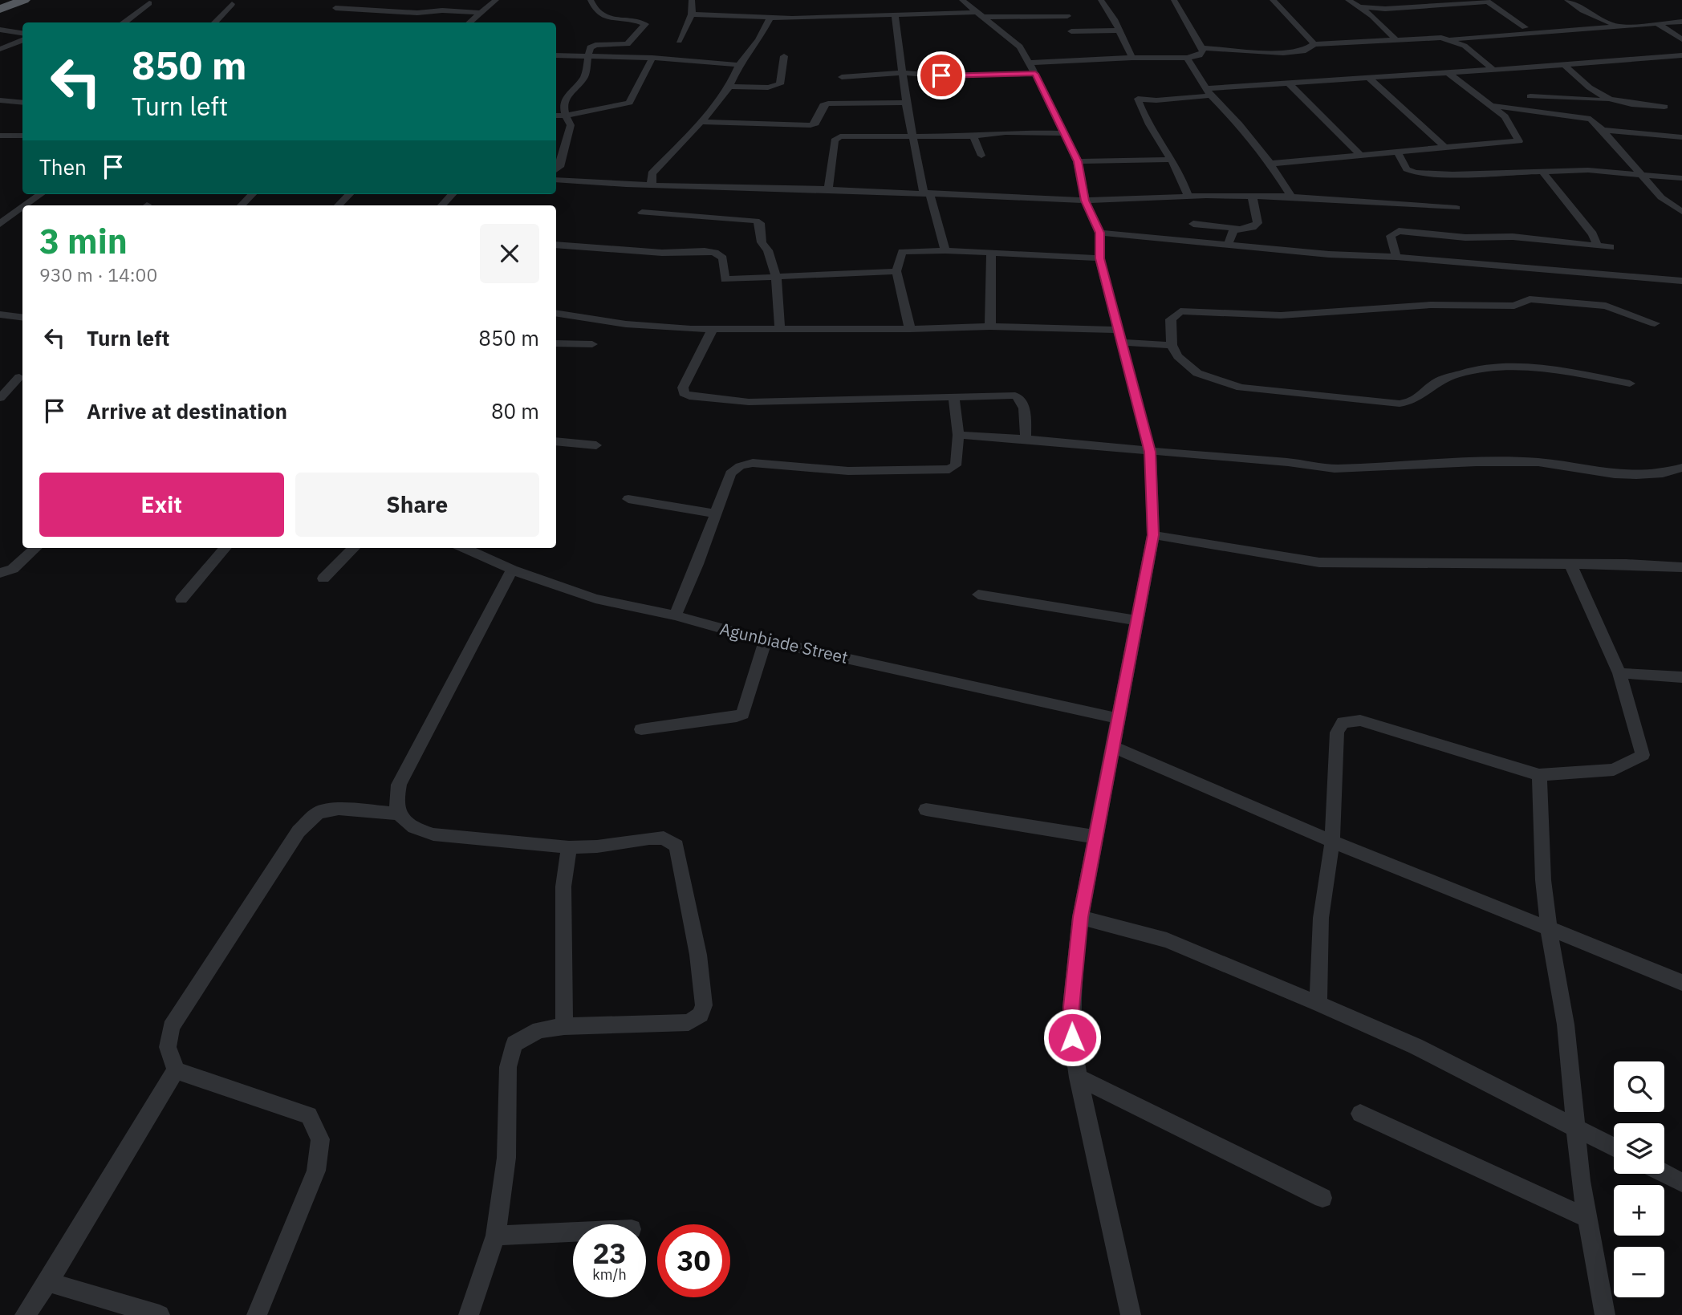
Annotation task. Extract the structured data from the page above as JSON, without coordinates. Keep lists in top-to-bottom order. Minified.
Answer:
{"streets":{"street":["Agunbiade Street"]},"page":{"turn":["850 m","Turn left"],"then":"Then","heading":["3 min","930 m · 14:00"],"list":[{"name":"Turn left","value":"850 m"},{"name":"Arrive at destination","value":"80 m"}],"buttons":["Exit","Share"],"map_buttons":["+","−"],"speed":"23 km/h","limit":"30"}}
